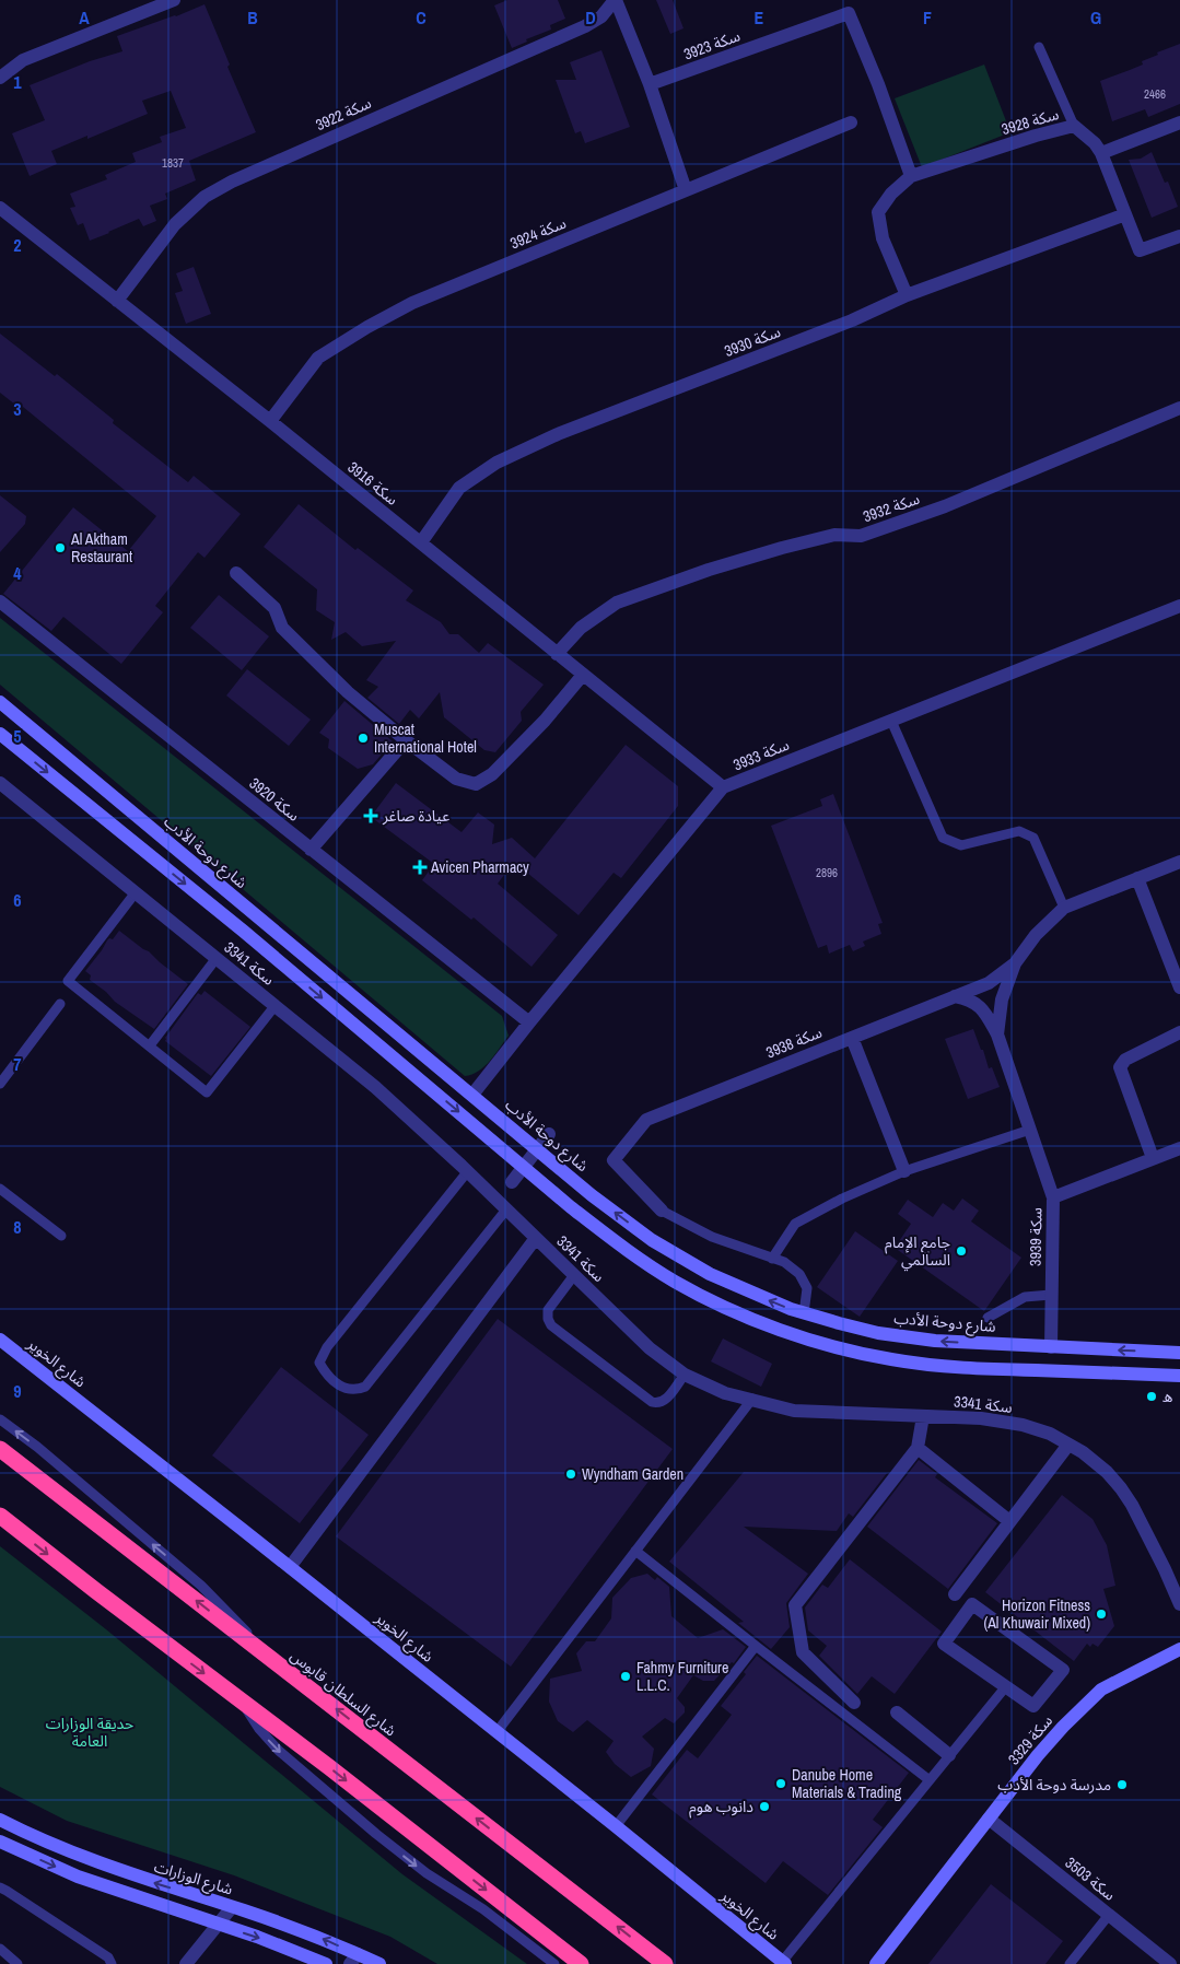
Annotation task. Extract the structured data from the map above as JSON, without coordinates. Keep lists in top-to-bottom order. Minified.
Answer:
{"streets":{"highway":["شارع السلطان قابوس"],"main road":["شارع دوحة الأدب","شارع الخوير","سكة 3329","شارع الوزارات"],"street":["سكة 3923","سكة 3922","سكة 3928","سكة 3924","سكة 3930","سكة 3916","سكة 3932","سكة 3933","سكة 3920","سكة 3341","سكة 3938","سكة 3939","سكة 3503"]},"crossings":[["سكة 3923","سكة 3922"],["سكة 3923","سكة 3928"],["سكة 3922","سكة 3924"],["سكة 3922","سكة 3916"],["سكة 3924","سكة 3916"],["سكة 3930","سكة 3916"],["سكة 3916","سكة 3932"],["سكة 3916","سكة 3933"],["سكة 3933","سكة 3920"],["سكة 3933","شارع دوحة الأدب"],["شارع دوحة الأدب","سكة 3939"],["سكة 3938","سكة 3939"],["سكة 3329","سكة 3503"]],"parks":["حديقة الوزارات العامة"],"places":{"other":["Al Aktham Restaurant","Muscat International Hotel","جامع الإمام السالمي","ه","Wyndham Garden","Horizon Fitness (Al Khuwair Mixed)","Fahmy Furniture L.L.C.","Danube Home Materials & Trading","مدرسة دوحة الأدب","دانوب هوم"],"health":["عيادة صاغر","Avicen Pharmacy"]},"house_numbers":["2466","1837","2896"],"grid":{"columns":["A","B","C","D","E","F","G"],"rows":["1","2","3","4","5","6","7","8","9"]}}
